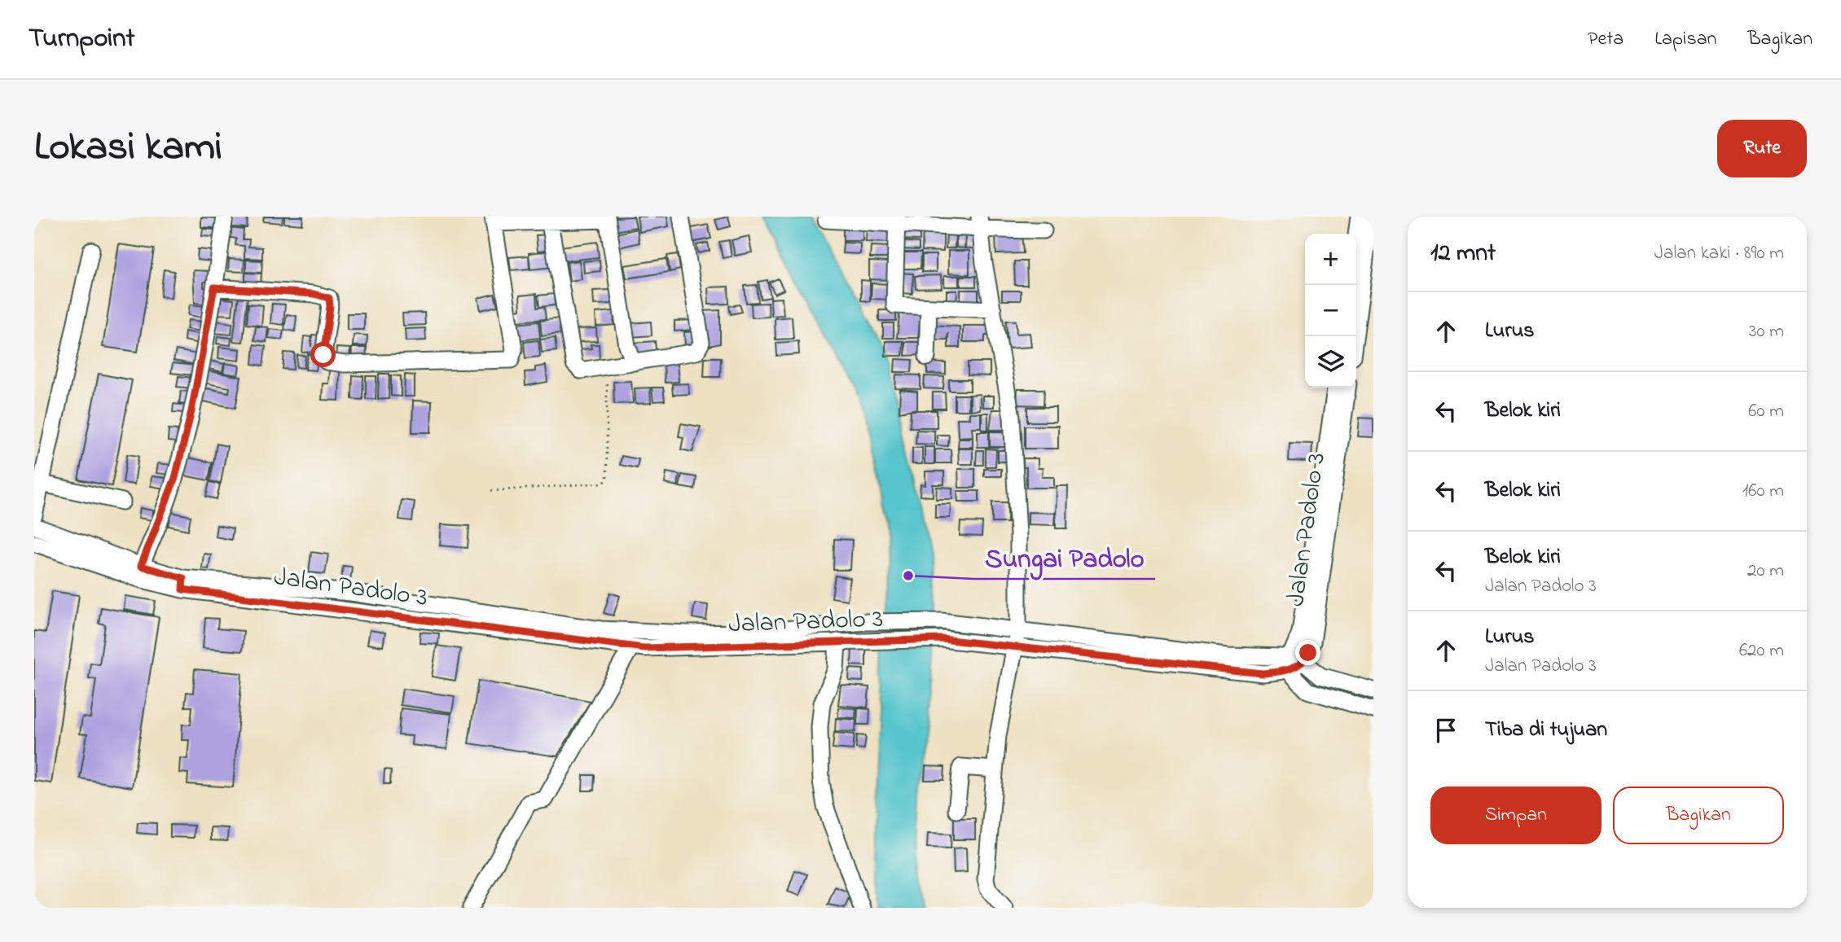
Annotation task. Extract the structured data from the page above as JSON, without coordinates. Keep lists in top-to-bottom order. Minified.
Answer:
{"streets":{"street":["Jalan Padolo 3"]},"places":["Sungai Padolo"],"page":{"header":"Turnpoint","nav":["Peta","Lapisan","Bagikan"],"title":"Lokasi kami","buttons":["Rute",["Simpan","Bagikan"]],"heading":["12 mnt","Jalan kaki · 890 m"],"map_buttons":["+","−"],"list":[["Lurus","30 m"],["Belok kiri","60 m"],["Belok kiri","160 m"],["Belok kiri","Jalan Padolo 3","20 m"],["Lurus","Jalan Padolo 3","620 m"],"Tiba di tujuan"]}}
